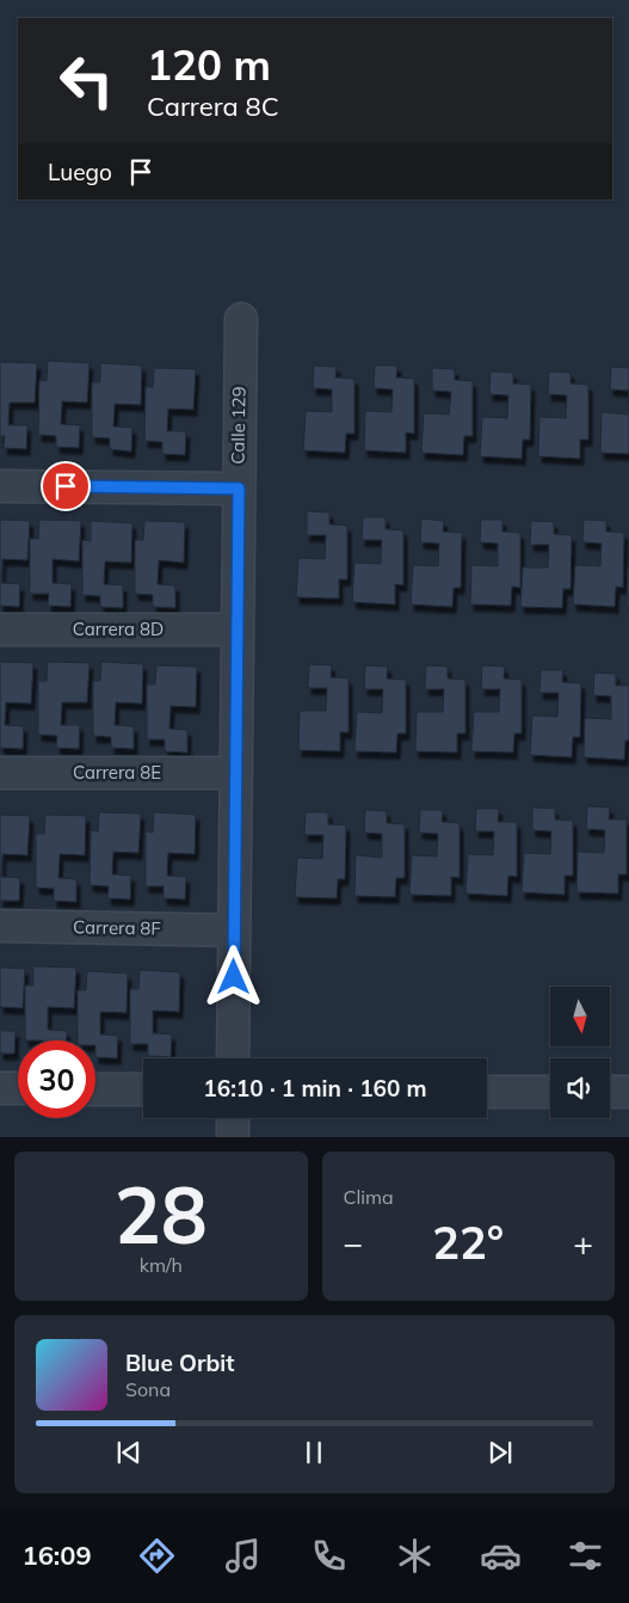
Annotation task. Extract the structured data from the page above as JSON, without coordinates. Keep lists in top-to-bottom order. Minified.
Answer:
{"streets":{"street":["Calle 129","Carrera 8D","Carrera 8E","Carrera 8F"]},"crossings":[["Calle 129","Carrera 8D"],["Calle 129","Carrera 8E"],["Calle 129","Carrera 8F"]],"north":"bottom","page":{"turn":["120 m","Carrera 8C"],"then":"Luego","limit":"30","trip":"16:10 · 1 min · 160 m","tile":[["28","km/h"],"Clima"],"heat":["−","22°","+"],"song":["Blue Orbit","Sona"],"tabs":"16:09"}}
